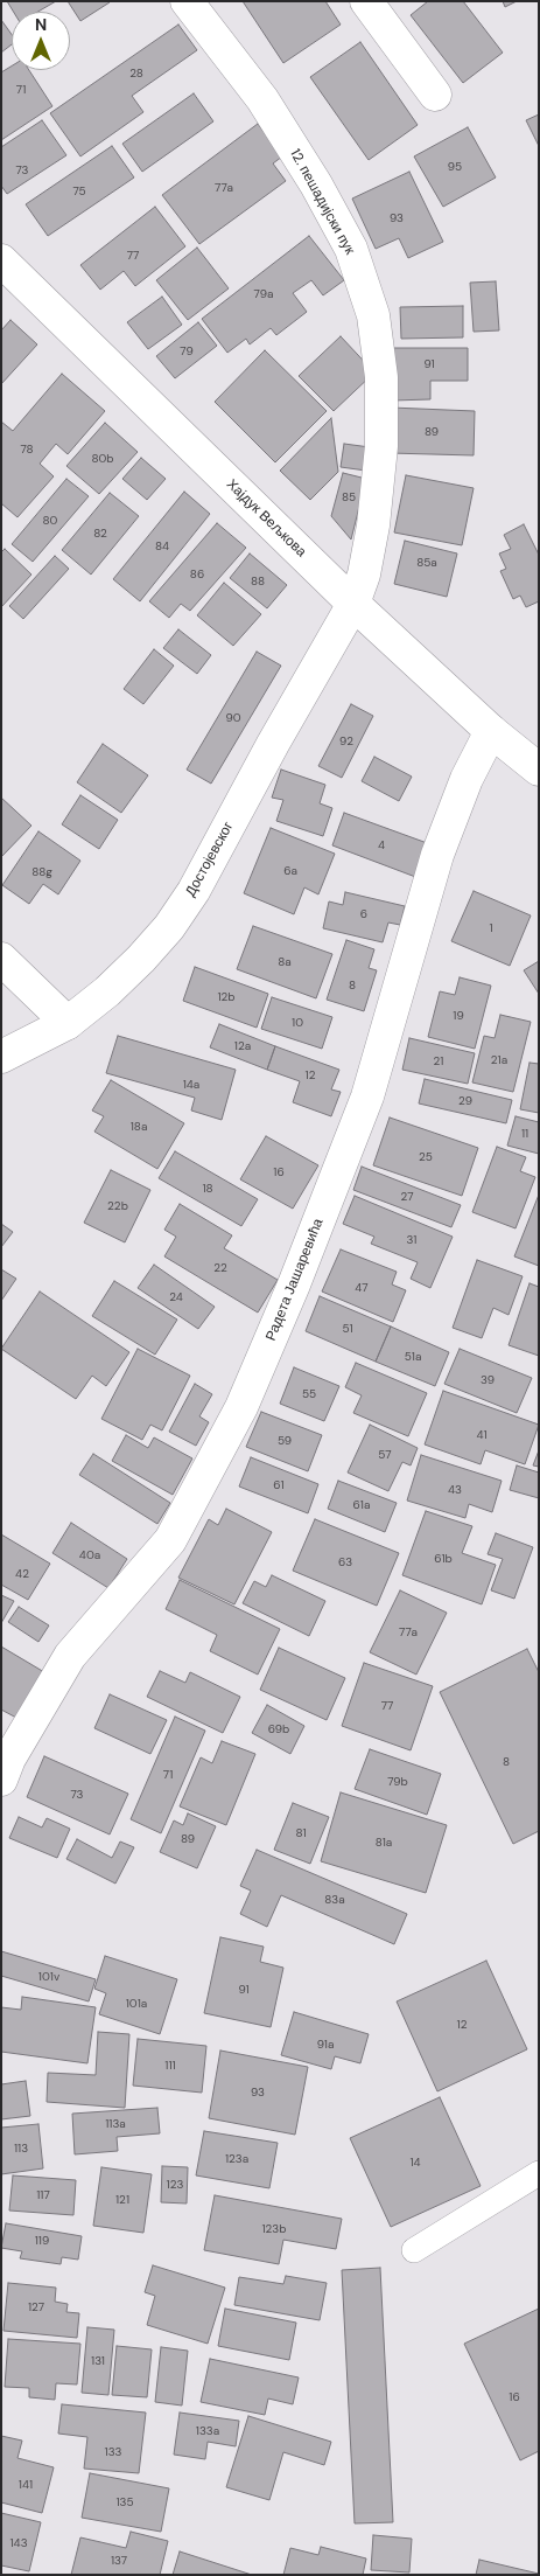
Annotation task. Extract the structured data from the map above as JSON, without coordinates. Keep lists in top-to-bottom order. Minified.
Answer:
{"streets":{"street":["12. пешадијски пук","Хајдук Вељкова","Достојевског","Радета Јашаревића"]},"crossings":[["12. пешадијски пук","Хајдук Вељкова"],["12. пешадијски пук","Достојевског"],["Хајдук Вељкова","Достојевског"],["Хајдук Вељкова","Радета Јашаревића"]],"house_numbers":["28","71","95","73","77a","75","93","77","79a","79","91","89","78","80b","85","80","82","84","85a","86","88","90","92","4","6a","88g","6","1","8a","8","12b","19","10","12a","21a","21","12","14a","29","18a","11","25","16","18","27","22b","31","22","47","24","51","51a","39","55","41","59","57","61","43","61a","40a","61b","63","42","77a","77","69b","8","71","79b","73","81","89","81a","83a","101v","91","101a","12","91a","111","93","113a","113","123a","14","123","117","121","123b","119","127","131","16","133a","133","141","135","143","137"],"north":"top"}
